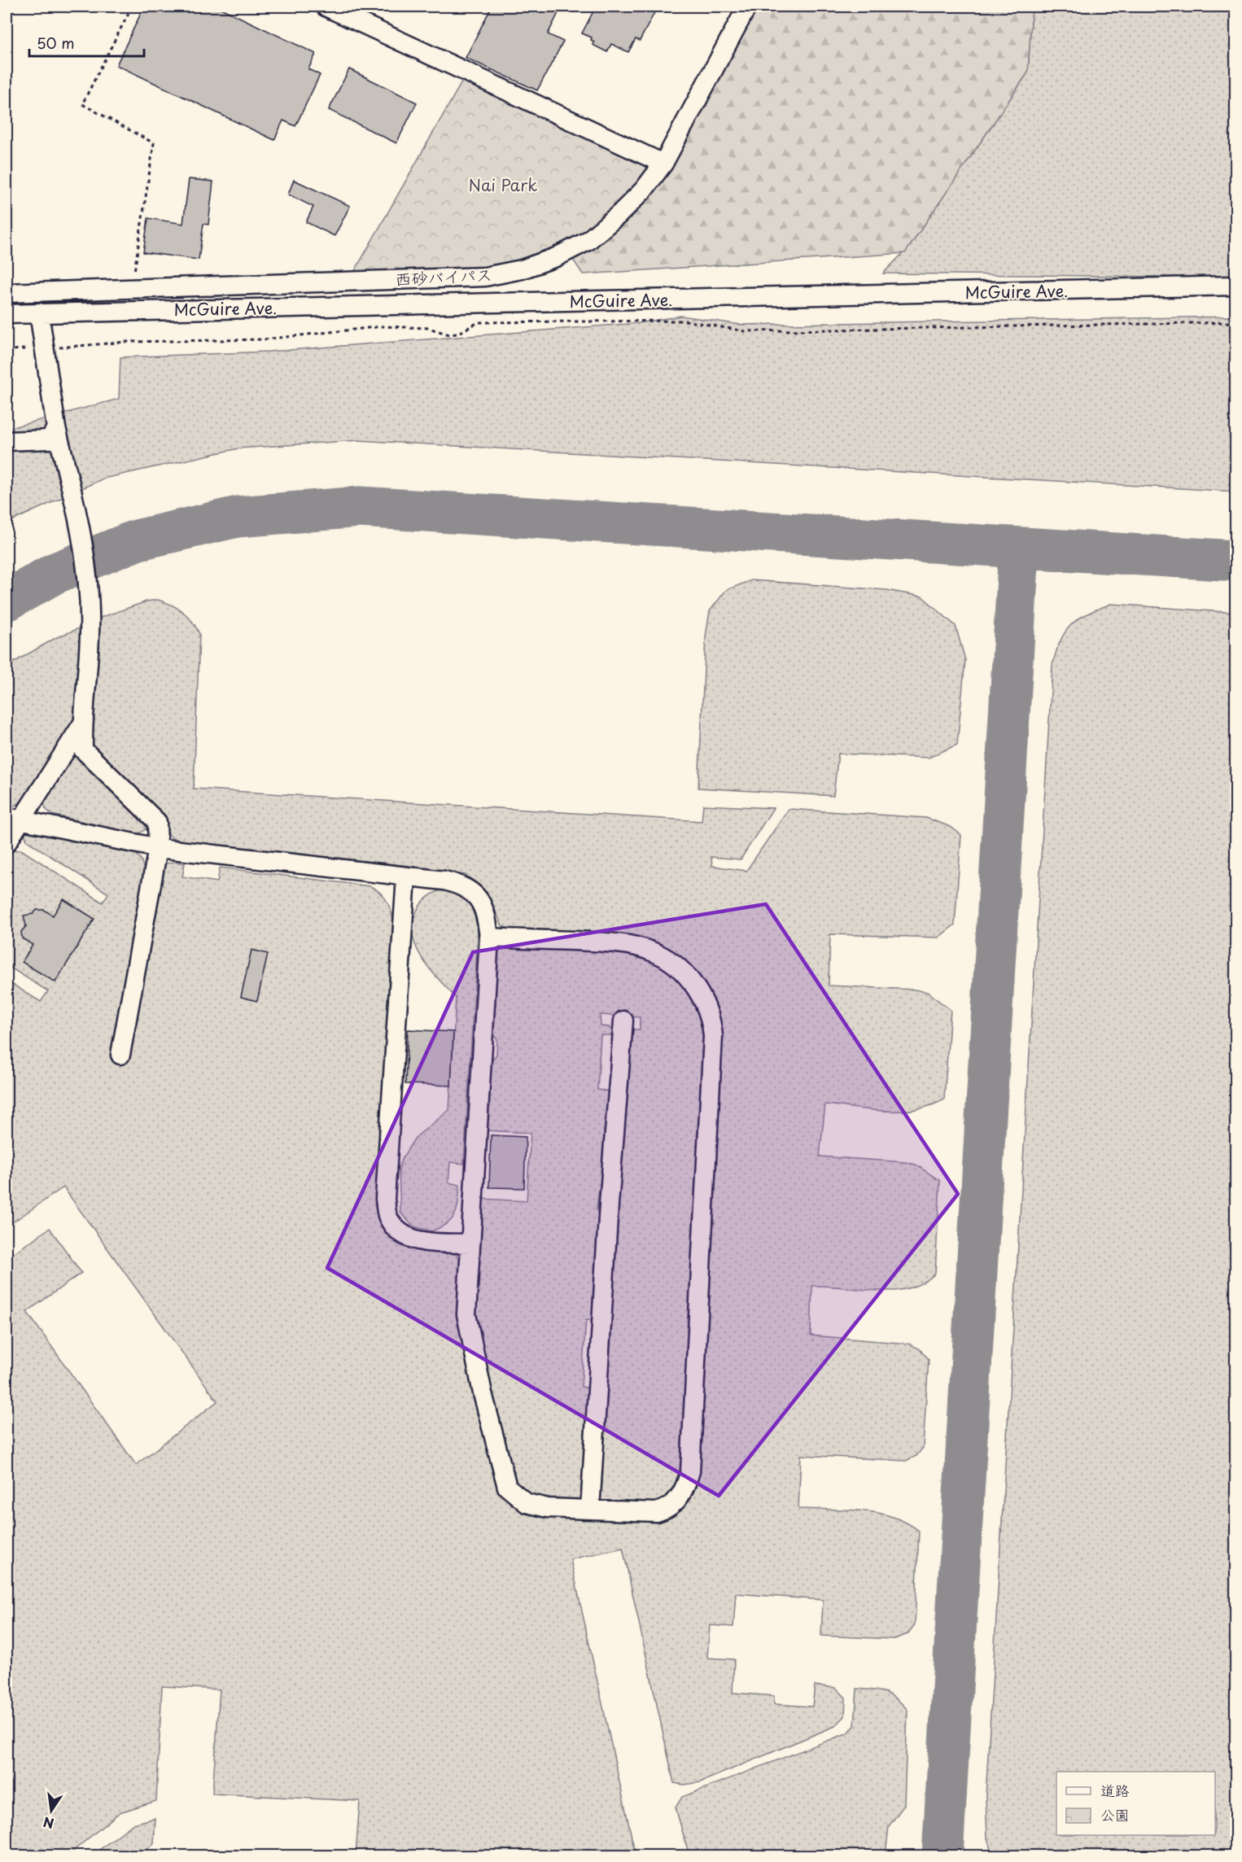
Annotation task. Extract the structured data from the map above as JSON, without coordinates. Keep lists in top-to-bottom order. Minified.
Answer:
{"streets":{"street":["西砂バイパス","McGuire Ave."]},"parks":["Nai Park"],"legend":["道路","公園"],"scale_bar":"50 m","north":"bottom"}
